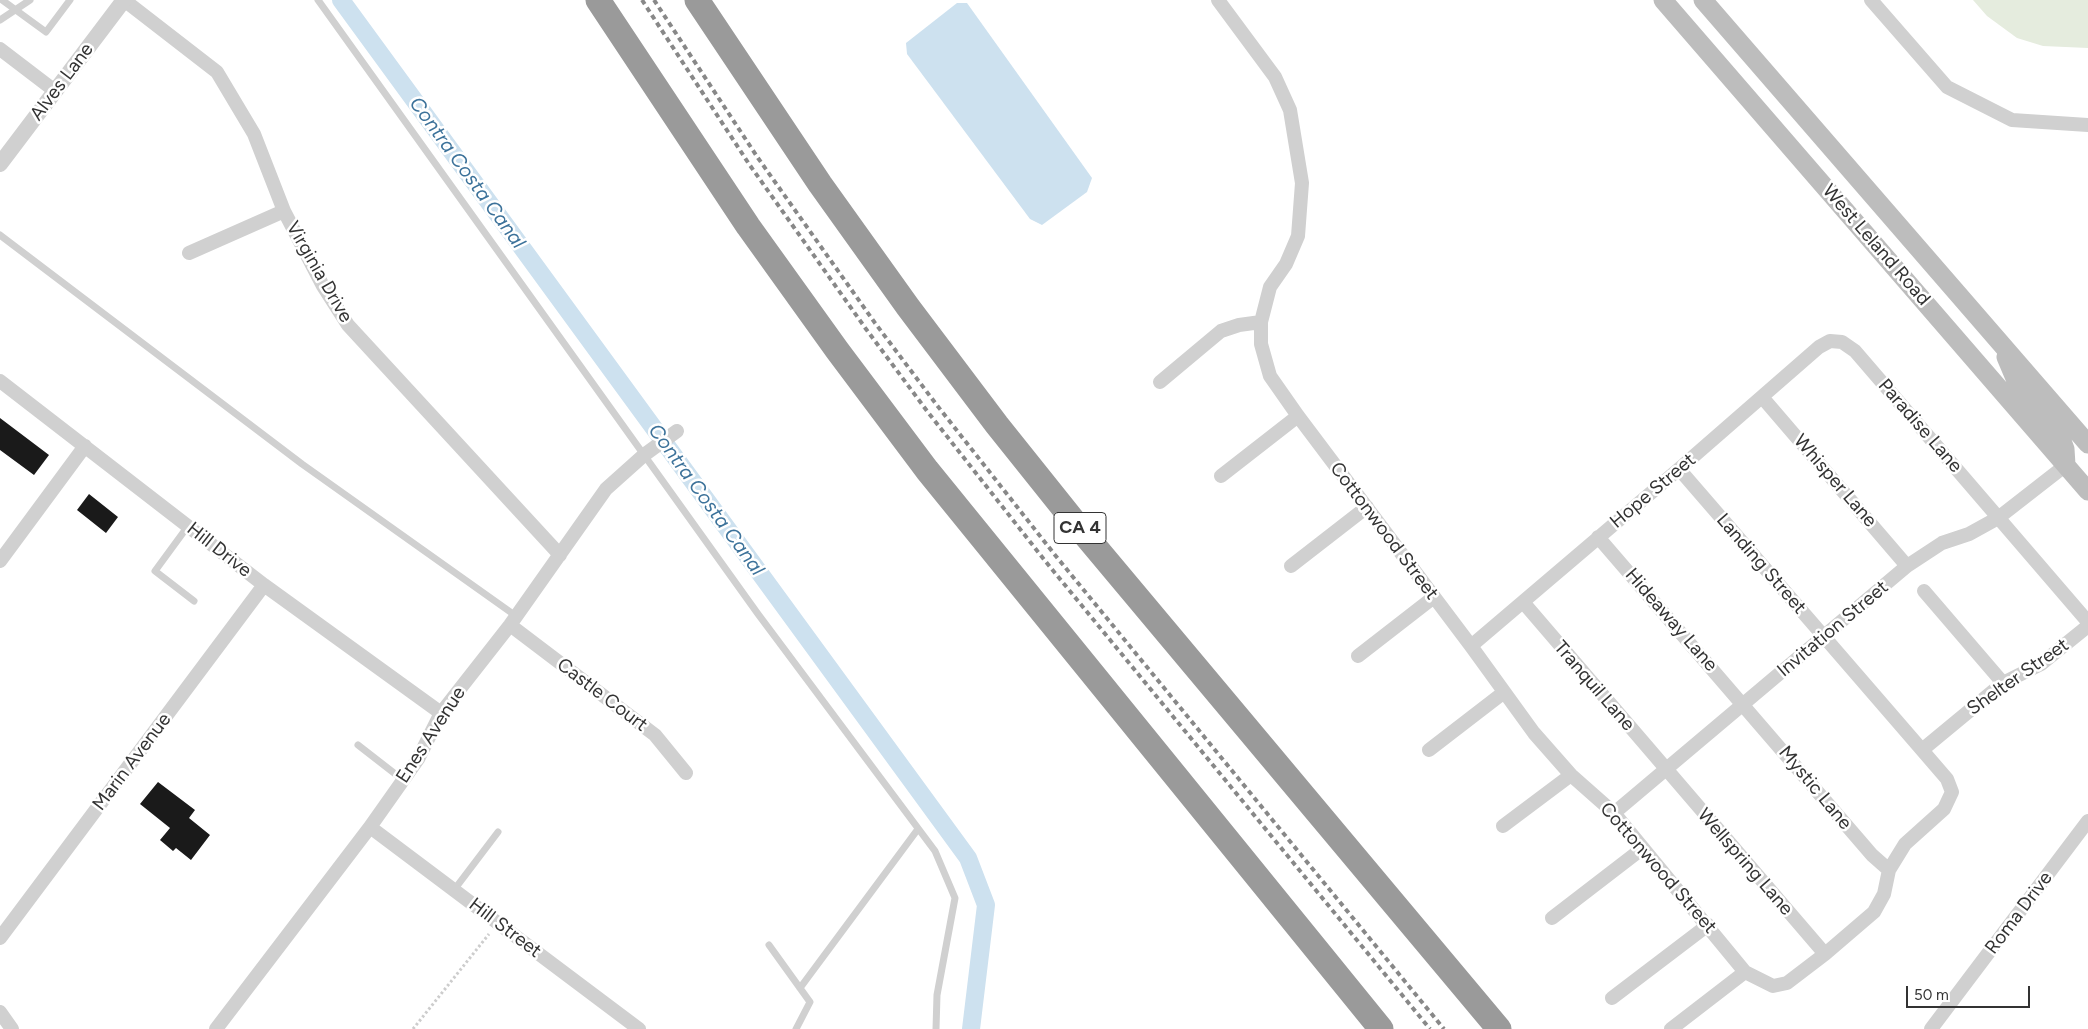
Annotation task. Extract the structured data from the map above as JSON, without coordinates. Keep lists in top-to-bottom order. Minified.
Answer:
{"streets":{"highway":["CA 4"],"main road":["West Leland Road"],"street":["Alves Lane","Virginia Drive","Paradise Lane","Whisper Lane","Hope Street","Cottonwood Street","Hill Drive","Landing Street","Hideaway Lane","Invitation Street","Shelter Street","Tranquil Lane","Castle Court","Enes Avenue","Marin Avenue","Mystic Lane","Wellspring Lane","Roma Drive","Hill Street"]},"crossings":[["Alves Lane","Virginia Drive"],["West Leland Road","Invitation Street"],["Virginia Drive","Enes Avenue"],["Paradise Lane","Hope Street"],["Paradise Lane","Invitation Street"],["Paradise Lane","Shelter Street"],["Whisper Lane","Hope Street"],["Whisper Lane","Invitation Street"],["Hope Street","Cottonwood Street"],["Hope Street","Landing Street"],["Hope Street","Hideaway Lane"],["Hope Street","Tranquil Lane"],["Cottonwood Street","Invitation Street"],["Cottonwood Street","Wellspring Lane"],["Hill Drive","Enes Avenue"],["Hill Drive","Marin Avenue"],["Landing Street","Invitation Street"],["Landing Street","Shelter Street"],["Hideaway Lane","Invitation Street"],["Hideaway Lane","Mystic Lane"],["Invitation Street","Tranquil Lane"],["Invitation Street","Mystic Lane"],["Invitation Street","Wellspring Lane"],["Tranquil Lane","Wellspring Lane"],["Castle Court","Enes Avenue"],["Enes Avenue","Hill Street"]],"water":["Contra Costa Canal"],"scale_bar":"50 m"}
